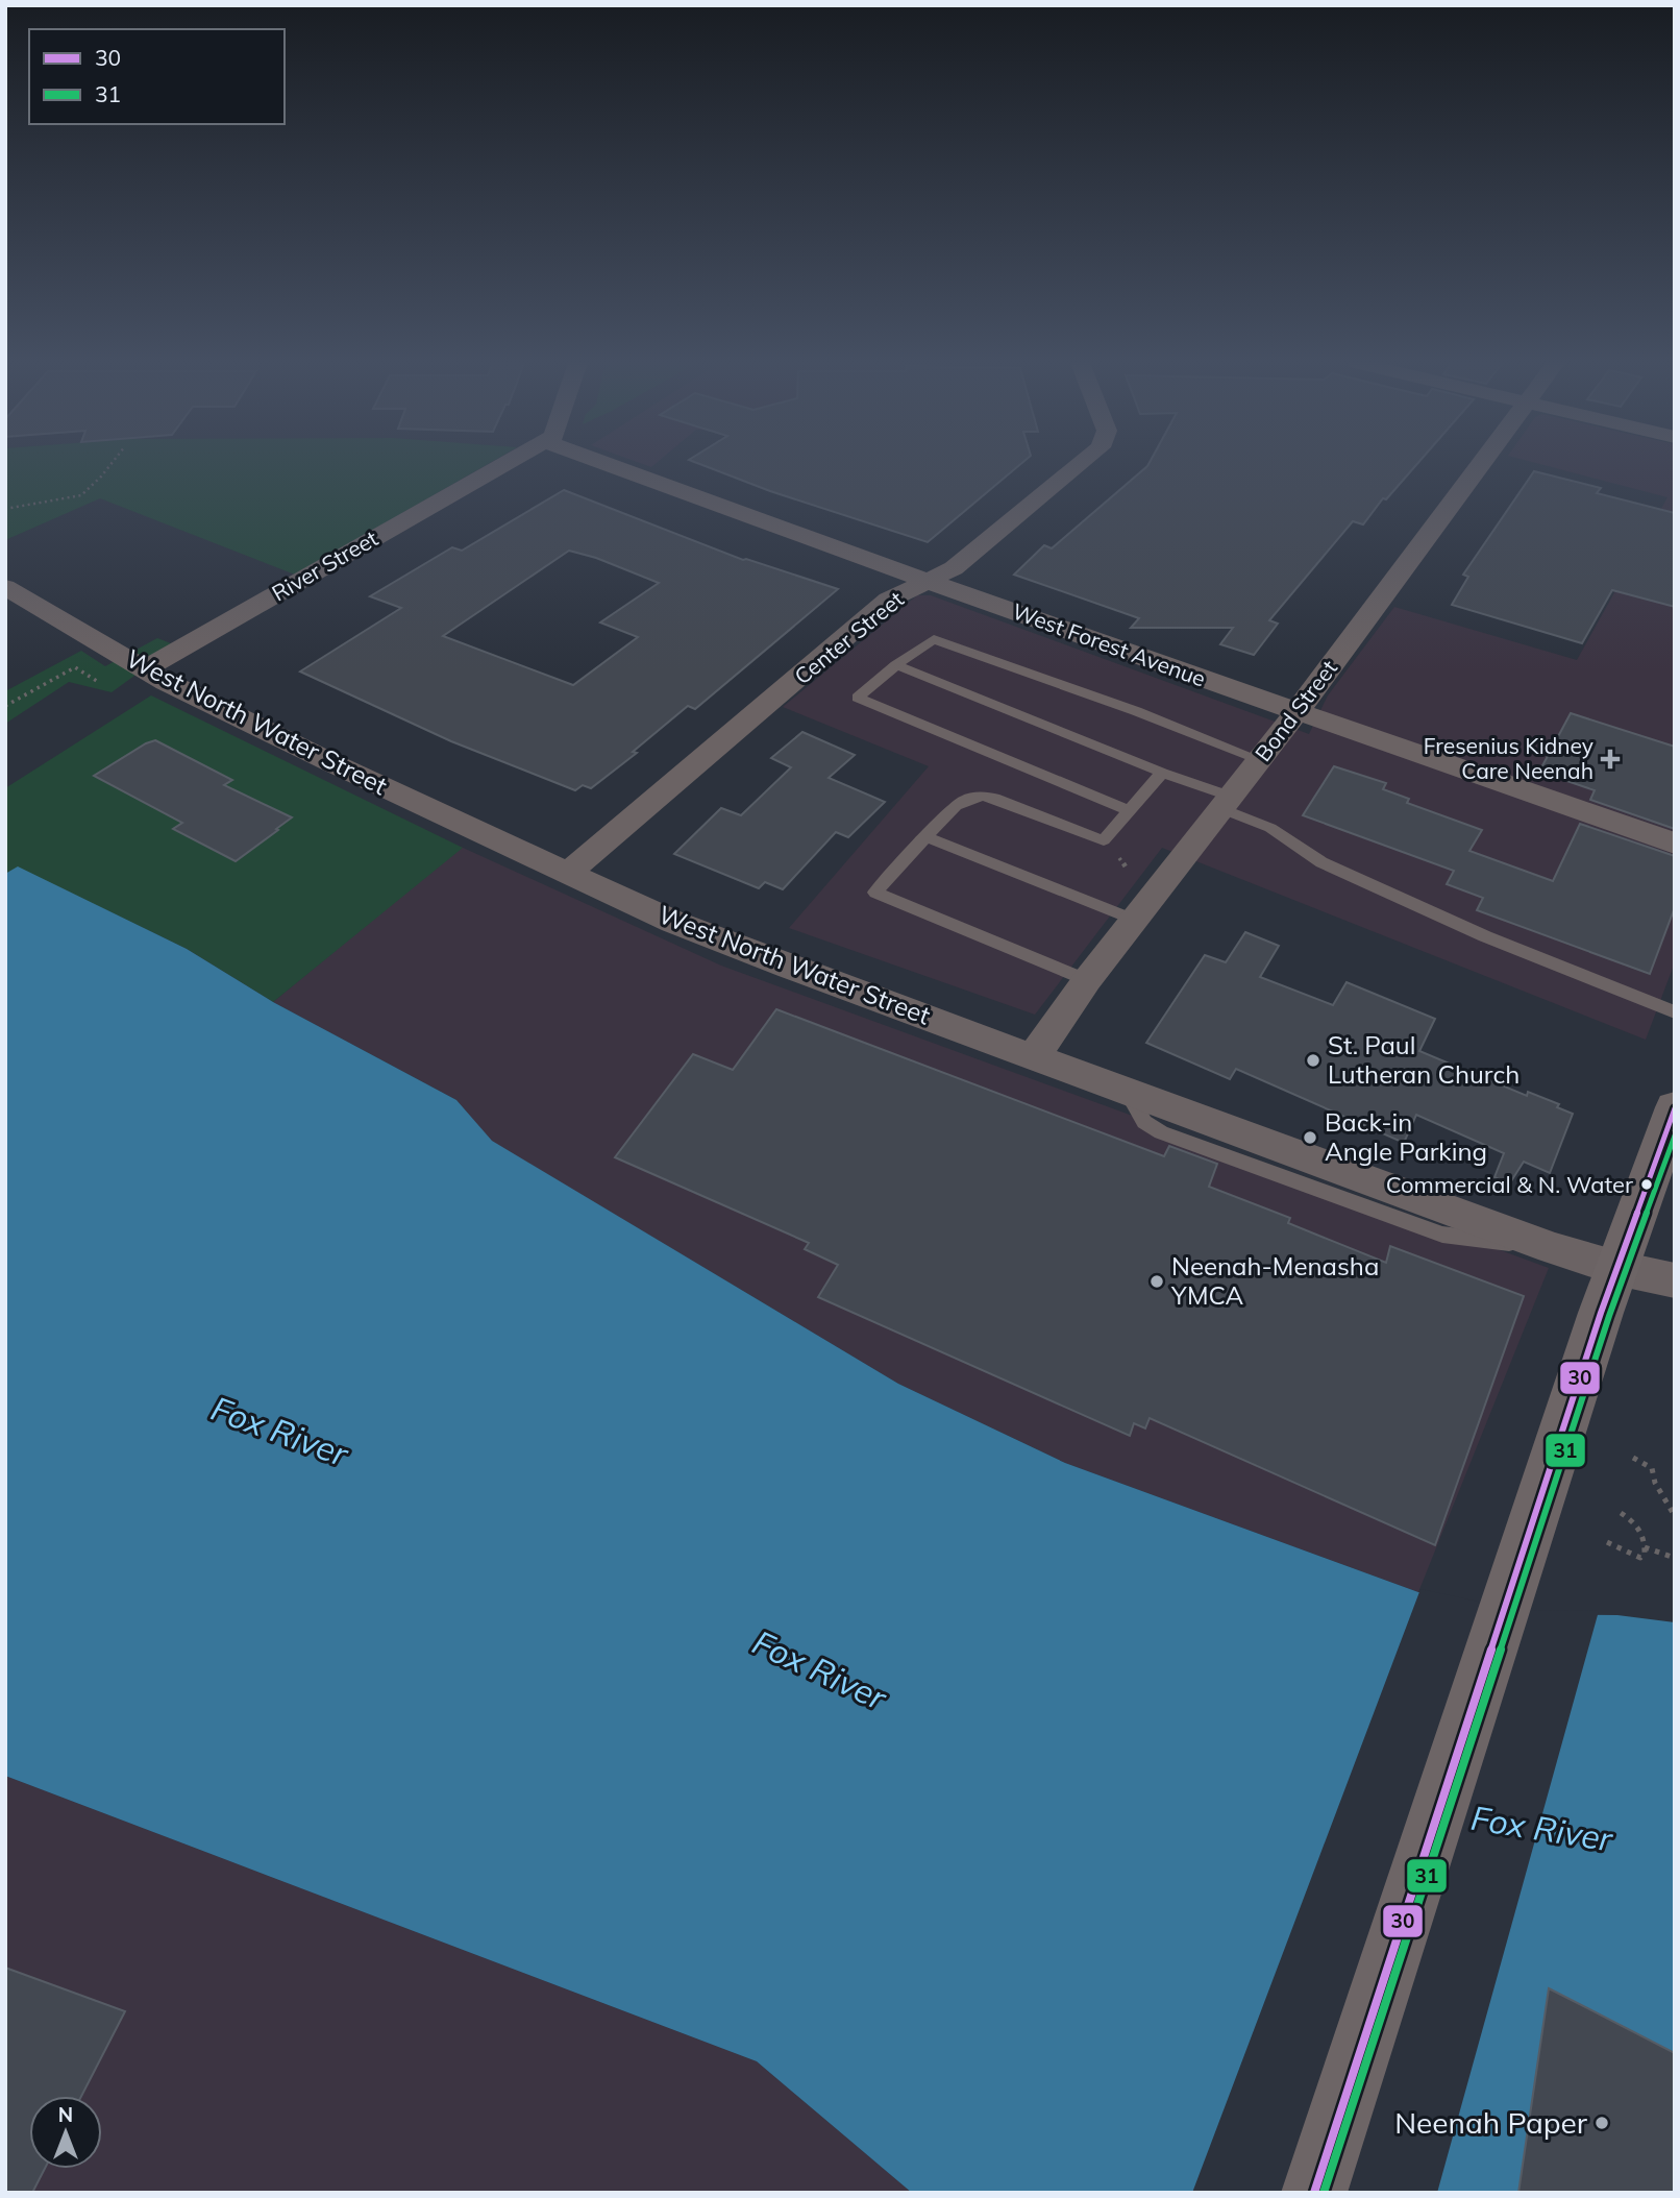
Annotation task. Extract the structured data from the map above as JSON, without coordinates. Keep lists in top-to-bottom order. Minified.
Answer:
{"streets":{"street":["River Street","Center Street","West Forest Avenue","Bond Street","West North Water Street"]},"crossings":[["River Street","West North Water Street"],["Center Street","West Forest Avenue"],["Center Street","West North Water Street"],["West Forest Avenue","Bond Street"],["Bond Street","West North Water Street"]],"water":["Fox River"],"places":{"health":["Fresenius Kidney Care Neenah"],"other":["St. Paul Lutheran Church","Back-in Angle Parking","Commercial & N. Water","Neenah-Menasha YMCA","Neenah Paper"]},"lines":["transit line 30","transit line 31"],"legend":["30","31"],"north":"top"}
